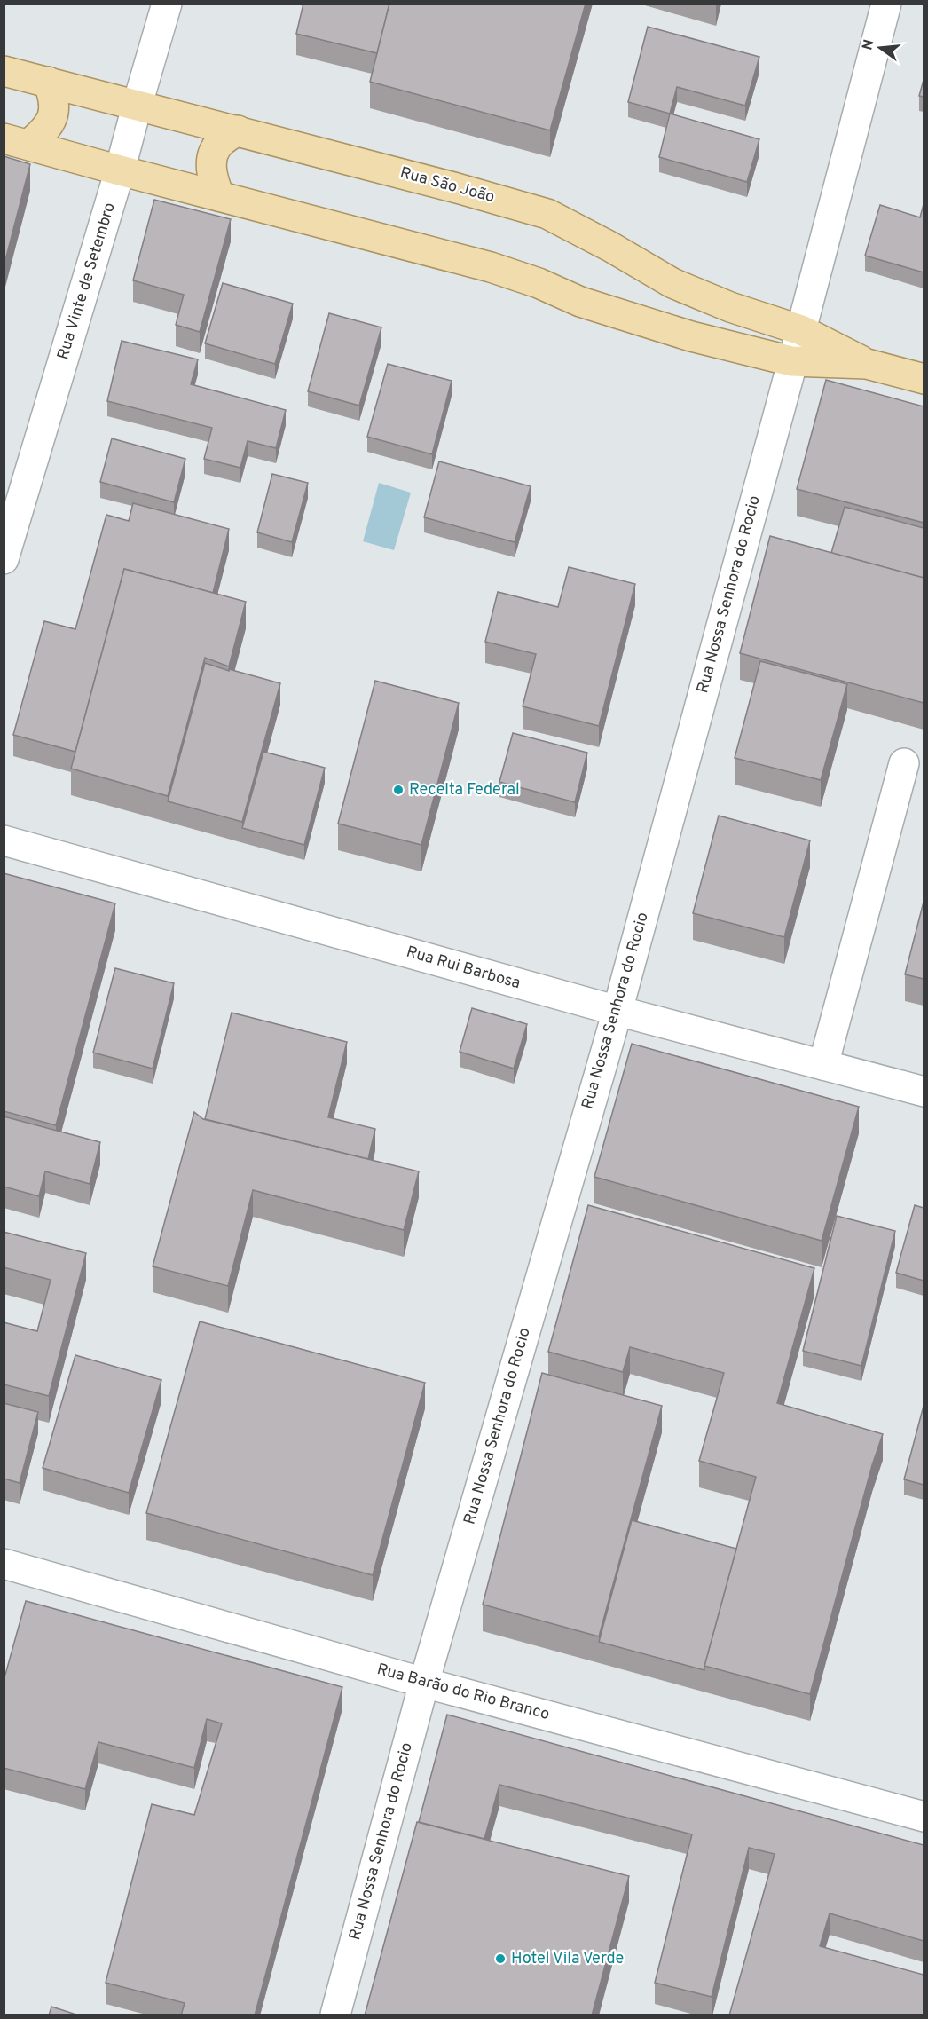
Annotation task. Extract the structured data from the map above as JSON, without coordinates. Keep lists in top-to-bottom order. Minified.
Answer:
{"streets":{"main road":["Rua São João"],"street":["Rua Vinte de Setembro","Rua Nossa Senhora do Rocio","Rua Rui Barbosa","Rua Barão do Rio Branco"]},"crossings":[["Rua São João","Rua Vinte de Setembro"],["Rua São João","Rua Nossa Senhora do Rocio"],["Rua Nossa Senhora do Rocio","Rua Rui Barbosa"],["Rua Nossa Senhora do Rocio","Rua Barão do Rio Branco"]],"places":["Receita Federal","Hotel Vila Verde"],"north":"left"}
